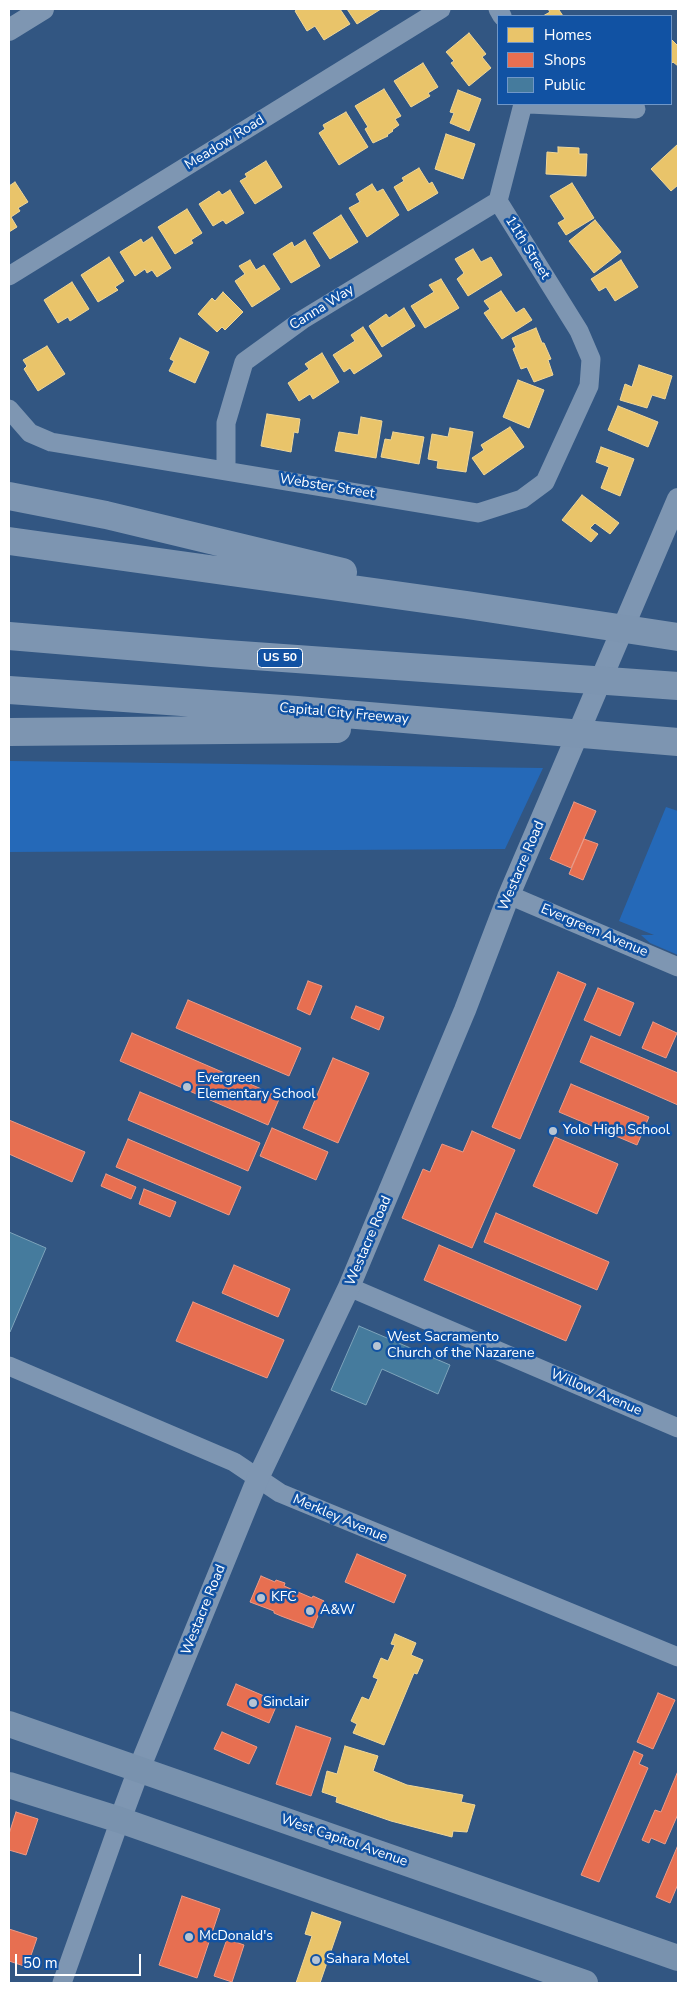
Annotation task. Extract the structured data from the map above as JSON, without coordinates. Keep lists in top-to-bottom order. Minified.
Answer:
{"streets":{"highway":["US 50","Capital City Freeway"],"main road":["West Capitol Avenue"],"street":["Meadow Road","11th Street","Canna Way","Webster Street","Westacre Road","Evergreen Avenue","Willow Avenue","Merkley Avenue"]},"crossings":[["11th Street","Canna Way"],["11th Street","Webster Street"],["Canna Way","Webster Street"],["Westacre Road","Evergreen Avenue"],["Westacre Road","Willow Avenue"],["Westacre Road","Merkley Avenue"],["Westacre Road","West Capitol Avenue"]],"places":["Evergreen Elementary School","Yolo High School","West Sacramento Church of the Nazarene","KFC","A&W","Sinclair","McDonald's","Sahara Motel"],"legend":["Homes","Shops","Public"],"scale_bar":"50 m"}
